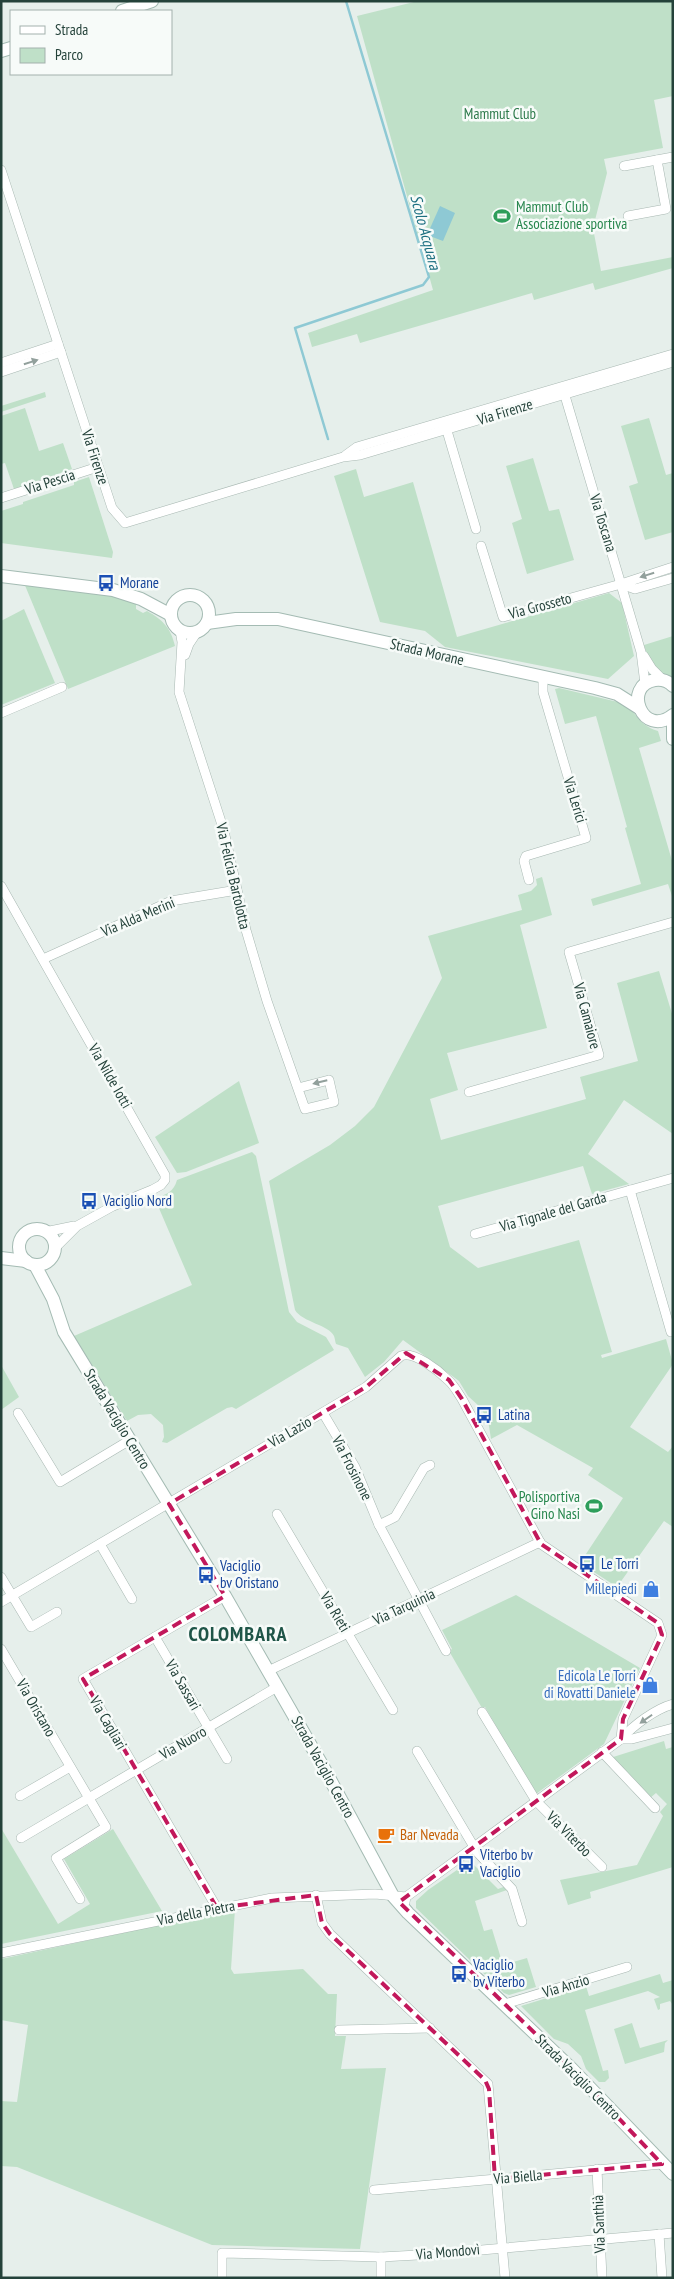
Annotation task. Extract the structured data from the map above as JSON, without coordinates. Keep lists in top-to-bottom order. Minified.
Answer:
{"streets":{"street":["Via Firenze","Via Pescia","Via Toscana","Via Grosseto","Strada Morane","Via Lerici","Via Felicia Bartolotta","Via Alda Merini","Via Camaiore","Via Nilde Iotti","Via Tignale del Garda","Strada Vaciglio Centro","Via Lazio","Via Frosinone","Via Tarquinia","Via Rieti","Via Sassari","Via Oristano","Via Cagliari","Via Nuoro","Via Viterbo","Via della Pietra","Via Anzio","Via Biella","Via Santhià","Via Mondovì"]},"crossings":[["Via Firenze","Via Pescia"],["Via Firenze","Via Toscana"],["Via Toscana","Via Grosseto"],["Via Toscana","Strada Morane"],["Strada Morane","Via Lerici"],["Strada Morane","Via Felicia Bartolotta"],["Via Felicia Bartolotta","Via Alda Merini"],["Via Alda Merini","Via Nilde Iotti"],["Via Nilde Iotti","Strada Vaciglio Centro"],["Strada Vaciglio Centro","Via Lazio"],["Strada Vaciglio Centro","Via Tarquinia"],["Strada Vaciglio Centro","Via Cagliari"],["Strada Vaciglio Centro","Via Nuoro"],["Strada Vaciglio Centro","Via Viterbo"],["Strada Vaciglio Centro","Via della Pietra"],["Strada Vaciglio Centro","Via Anzio"],["Strada Vaciglio Centro","Via Biella"],["Via Lazio","Via Frosinone"],["Via Lazio","Via Tarquinia"],["Via Frosinone","Via Tarquinia"],["Via Tarquinia","Via Rieti"],["Via Sassari","Via Cagliari"],["Via Sassari","Via Nuoro"],["Via Oristano","Via Nuoro"],["Via Cagliari","Via Nuoro"],["Via Cagliari","Via della Pietra"],["Via Biella","Via Santhià"],["Via Santhià","Via Mondovì"]],"districts":["COLOMBARA"],"water":["Scolo Acquara"],"parks":["Mammut Club"],"places":{"sports":["Mammut Club Associazione sportiva","Polisportiva Gino Nasi"],"bus stop":["Morane","Vaciglio Nord","Latina","Le Torri","Vaciglio bv Oristano","Viterbo bv Vaciglio","Vaciglio bv Viterbo"],"shop":["Millepiedi","Edicola Le Torri di Rovatti Daniele"],"cafe":["Bar Nevada"]},"legend":["Strada","Parco"]}
